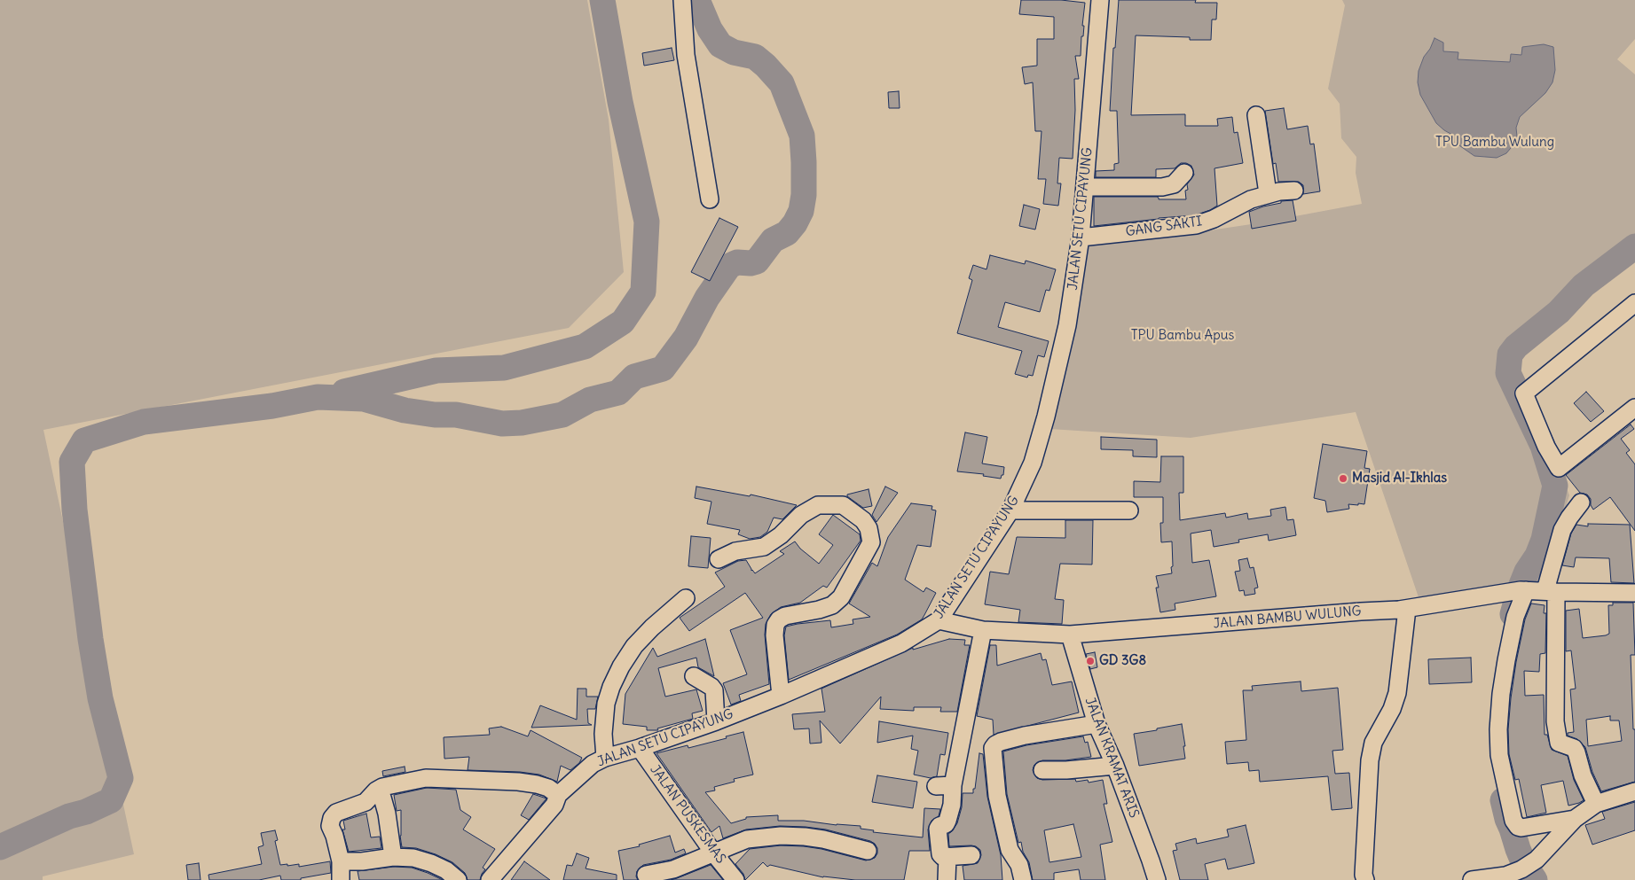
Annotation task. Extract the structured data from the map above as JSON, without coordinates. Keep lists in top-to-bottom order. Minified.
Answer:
{"streets":{"street":["JALAN SETU CIPAYUNG","GANG SAKTI","JALAN BAMBU WULUNG","JALAN KRAMAT ARIS","JALAN PUSKESMAS"]},"crossings":[["JALAN SETU CIPAYUNG","GANG SAKTI"],["JALAN SETU CIPAYUNG","JALAN BAMBU WULUNG"],["JALAN SETU CIPAYUNG","JALAN PUSKESMAS"],["JALAN BAMBU WULUNG","JALAN KRAMAT ARIS"]],"parks":["TPU Bambu Wulung","TPU Bambu Apus"],"places":["Masjid Al-Ikhlas","GD 3G8"]}
